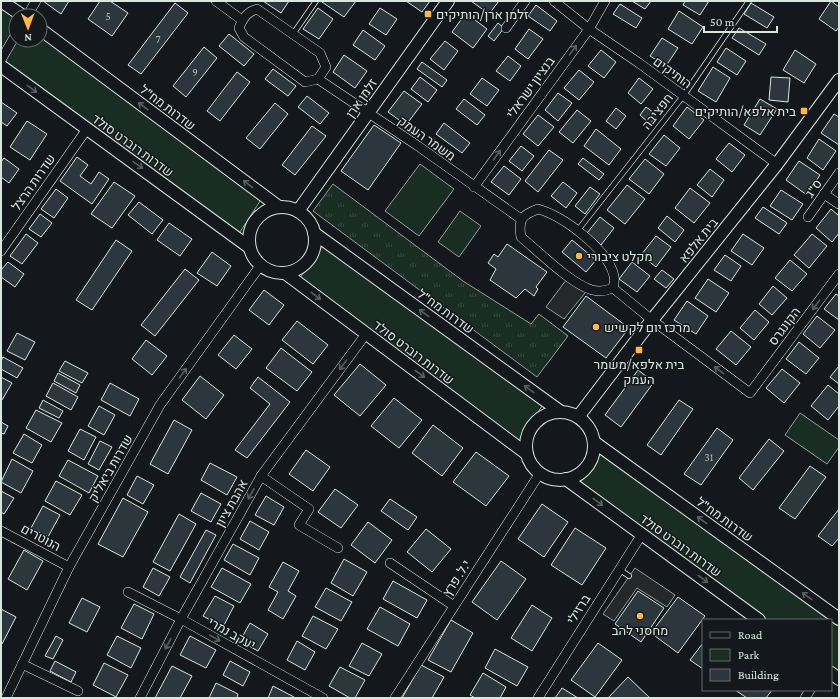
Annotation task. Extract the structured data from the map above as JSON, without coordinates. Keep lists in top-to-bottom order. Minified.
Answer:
{"streets":{"street":["הותיקים","בנציון ישראלי","זלמן ארן","שדרות מח\"ל","משמר העמק","שדרות רוברט סולד","שדרות הרצל","ס\"ג","בית אלפא","הקונגרס","שדרות ביאליק","אהבת ציון","הנוטרים","י.ל. פרץ","ברזילי","יעקב נמרי"],"lane":["חפציבה"]},"crossings":[["הותיקים","בנציון ישראלי"],["הותיקים","חפציבה"],["הותיקים","בית אלפא"],["בנציון ישראלי","משמר העמק"],["זלמן ארן","שדרות מח\"ל"],["זלמן ארן","משמר העמק"],["זלמן ארן","שדרות רוברט סולד"],["זלמן ארן","שדרות ביאליק"],["שדרות מח\"ל","שדרות רוברט סולד"],["שדרות מח\"ל","בית אלפא"],["שדרות מח\"ל","שדרות ביאליק"],["שדרות מח\"ל","י.ל. פרץ"],["שדרות רוברט סולד","שדרות הרצל"],["שדרות רוברט סולד","בית אלפא"],["שדרות רוברט סולד","שדרות ביאליק"],["שדרות רוברט סולד","אהבת ציון"],["שדרות רוברט סולד","י.ל. פרץ"],["שדרות רוברט סולד","ברזילי"],["בית אלפא","הקונגרס"],["בית אלפא","י.ל. פרץ"],["שדרות ביאליק","הנוטרים"],["אהבת ציון","יעקב נמרי"]],"one_way":["בנציון ישראלי","שדרות מח\"ל","שדרות רוברט סולד","שדרות ביאליק","אהבת ציון","יעקב נמרי"],"places":{"transit":["זלמן ארן/הותיקים","בית אלפא/הותיקים","בית אלפא/משמר העמק"],"other":["מקלט ציבורי","מרכז יום לקשיש","מחסני להב"]},"house_numbers":["5","7","9","31"],"legend":["Road","Park","Building"],"scale_bar":"50 m","north":"bottom"}
